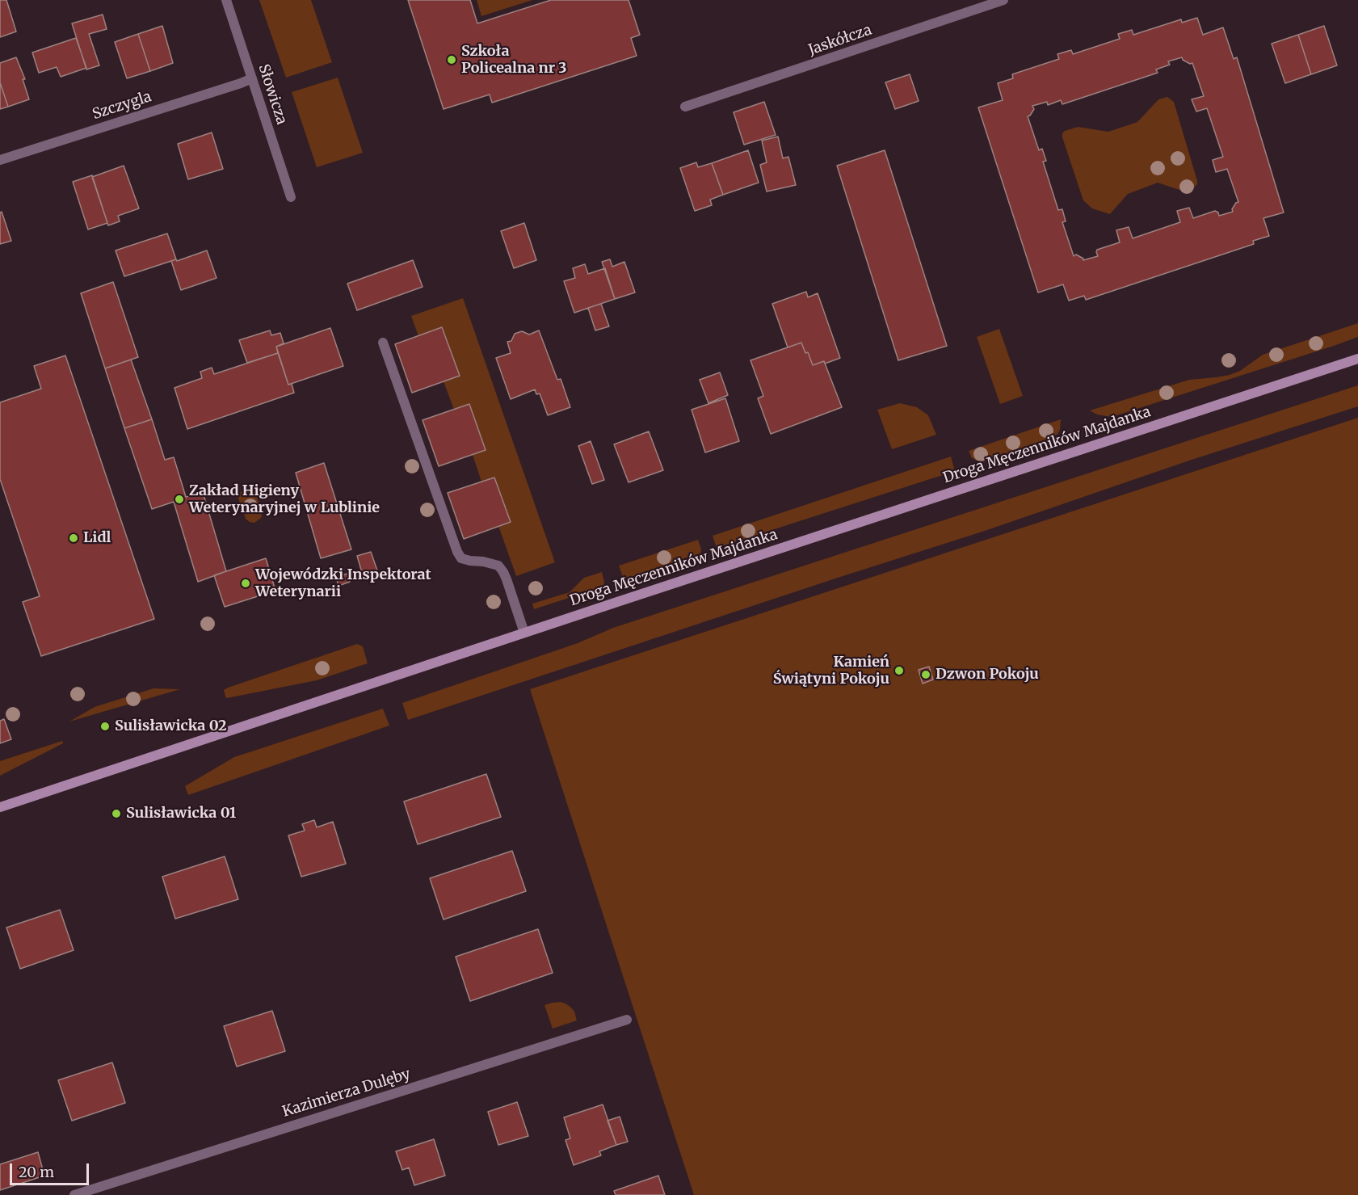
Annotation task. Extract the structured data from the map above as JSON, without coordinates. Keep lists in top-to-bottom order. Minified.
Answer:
{"streets":{"street":["Jaskółcza","Słowicza","Szczygla","Droga Męczenników Majdanka","Kazimierza Dulęby"]},"crossings":[["Słowicza","Szczygla"]],"places":["Szkoła Policealna nr 3","Zakład Higieny Weterynaryjnej w Lublinie","Lidl","Wojewódzki Inspektorat Weterynarii","Kamień Świątyni Pokoju","Dzwon Pokoju","Sulisławicka 02","Sulisławicka 01"],"scale_bar":"20 m"}
